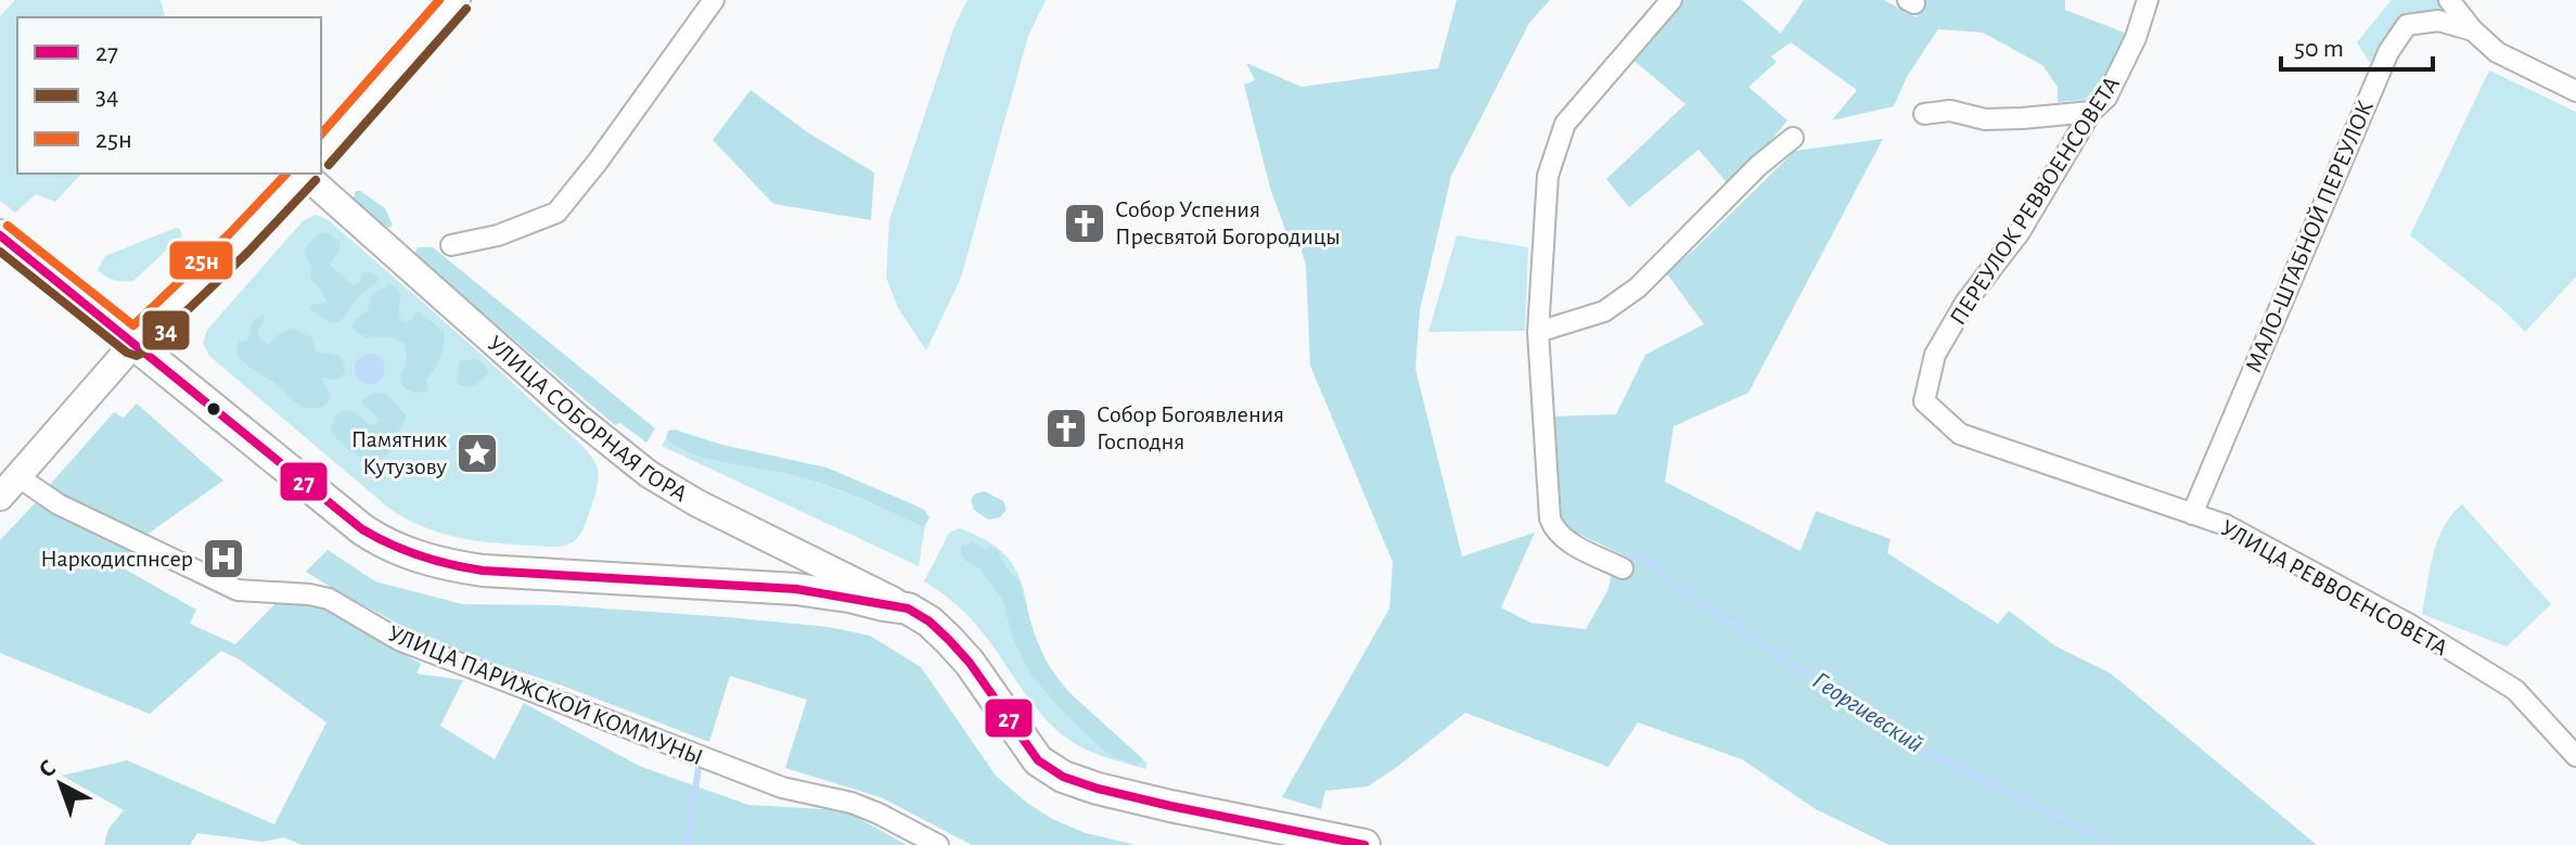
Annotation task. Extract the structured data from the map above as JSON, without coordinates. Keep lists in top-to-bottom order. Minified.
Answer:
{"streets":{"main road":["УЛИЦА СОБОРНАЯ ГОРА"],"street":["ПЕРЕУЛОК РЕВВОЕНСОВЕТА","МАЛО-ШТАБНОЙ ПЕРЕУЛОК","УЛИЦА РЕВВОЕНСОВЕТА","УЛИЦА ПАРИЖСКОЙ КОММУНЫ"]},"crossings":[["ПЕРЕУЛОК РЕВВОЕНСОВЕТА","УЛИЦА РЕВВОЕНСОВЕТА"],["МАЛО-ШТАБНОЙ ПЕРЕУЛОК","УЛИЦА РЕВВОЕНСОВЕТА"]],"water":["Георгиевский"],"places":{"church":["Собор Успения Пресвятой Богородицы","Собор Богоявления Господня"],"place":["Памятник Кутузову"],"hospital":["Наркодиспнсер"]},"lines":["transit line 25н","transit line 34","transit line 27"],"legend":["27","34","25н"],"scale_bar":"50 m","north":"top left"}
